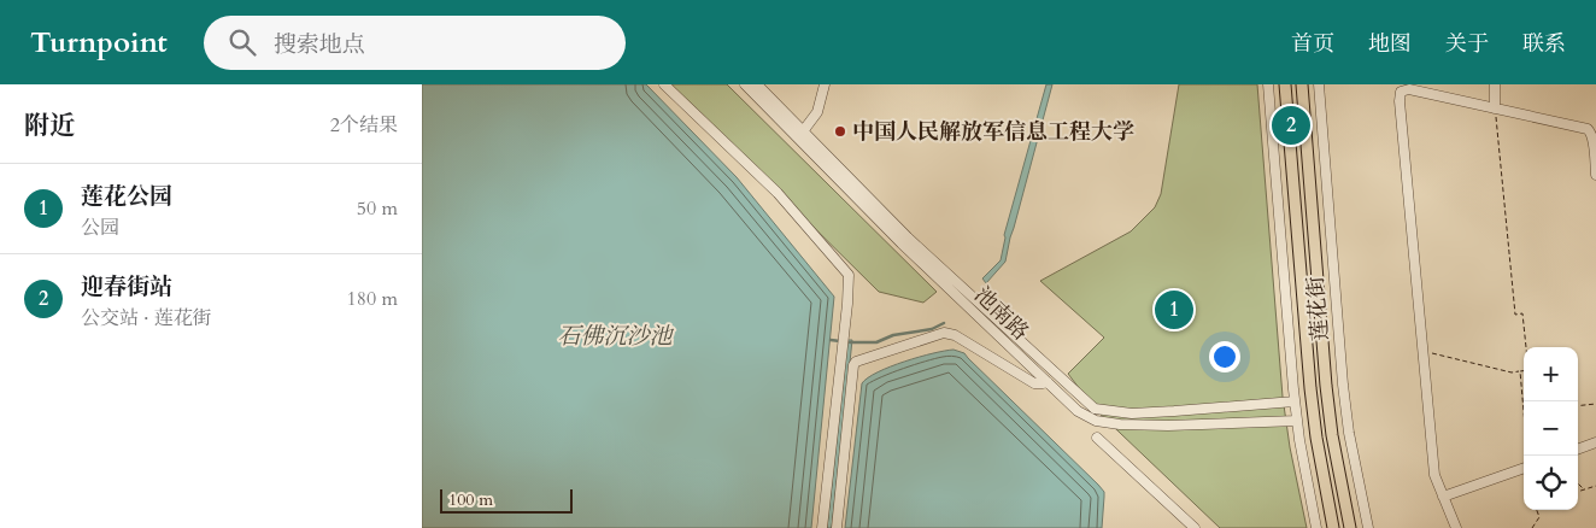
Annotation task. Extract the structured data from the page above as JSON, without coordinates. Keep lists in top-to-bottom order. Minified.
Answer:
{"streets":{"main road":["莲花街"],"street":["池南路"]},"crossings":[["莲花街","池南路"]],"water":["石佛沉沙池"],"places":["中国人民解放军信息工程大学"],"scale_bar":"100 m","page":{"header":"Turnpoint","search":"搜索地点","nav":["首页","地图","关于","联系"],"heading":["附近","2个结果"],"pins":["2","1"],"list":[{"mark":"1","name":"莲花公园","note":"公园","value":"50 m"},{"mark":"2","name":"迎春街站","note":"公交站 · 莲花街","value":"180 m"}],"map_buttons":["+","−"],"scale":"100 m"}}
